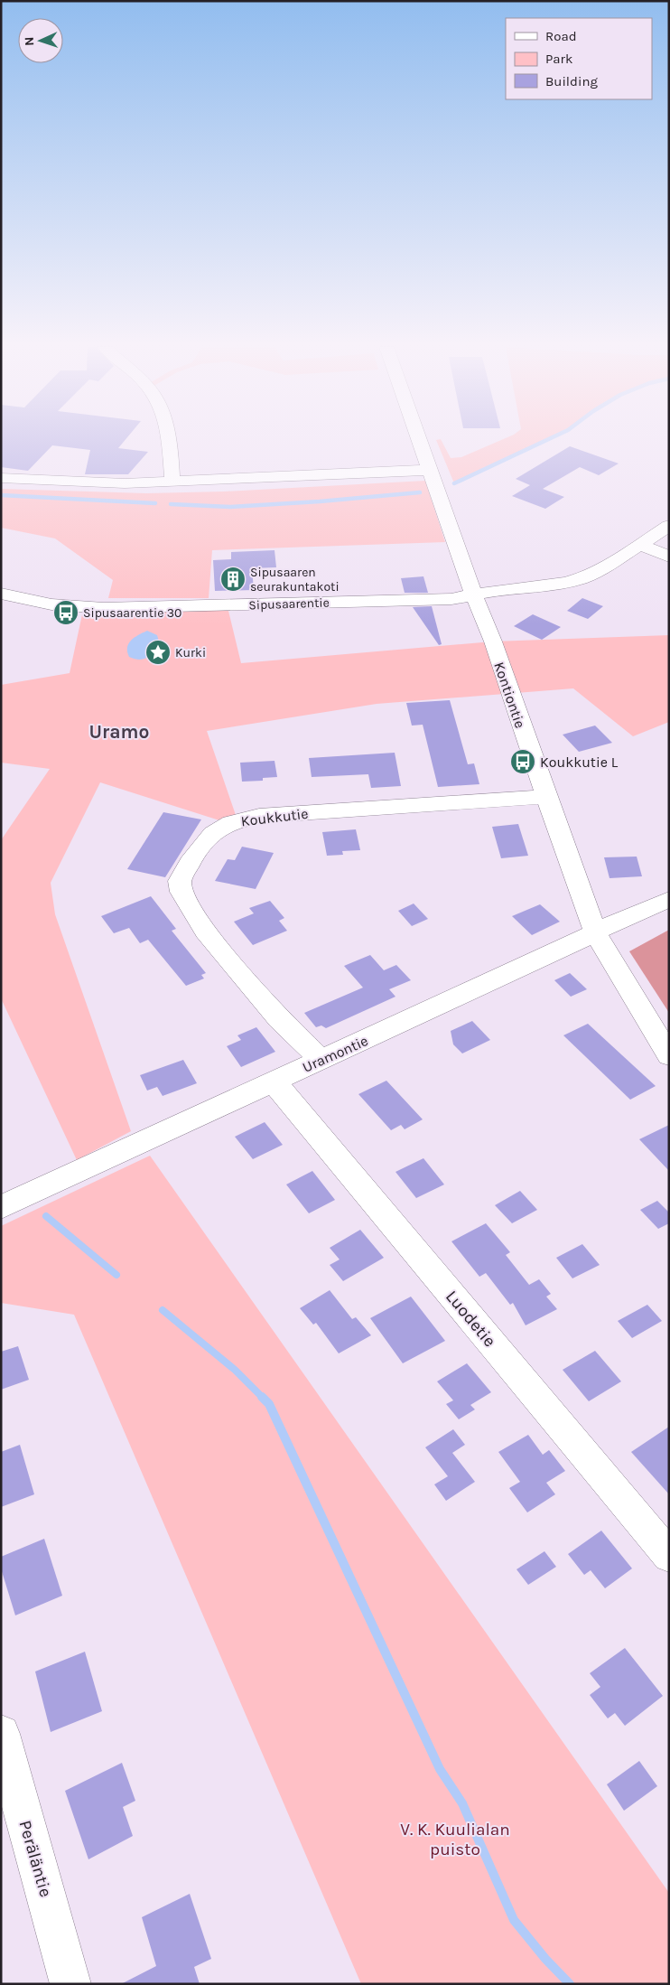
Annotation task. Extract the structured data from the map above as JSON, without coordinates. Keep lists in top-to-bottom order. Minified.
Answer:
{"streets":{"street":["Sipusaarentie","Kontiontie","Koukkutie","Uramontie","Luodetie","Peräläntie"]},"crossings":[["Sipusaarentie","Kontiontie"],["Kontiontie","Koukkutie"],["Kontiontie","Uramontie"],["Koukkutie","Uramontie"],["Uramontie","Luodetie"]],"districts":["Uramo"],"parks":["V. K. Kuulialan puisto"],"places":{"building":["Sipusaaren seurakuntakoti"],"bus stop":["Sipusaarentie 30","Koukkutie L"],"place":["Kurki"]},"legend":["Road","Park","Building"],"north":"left"}
